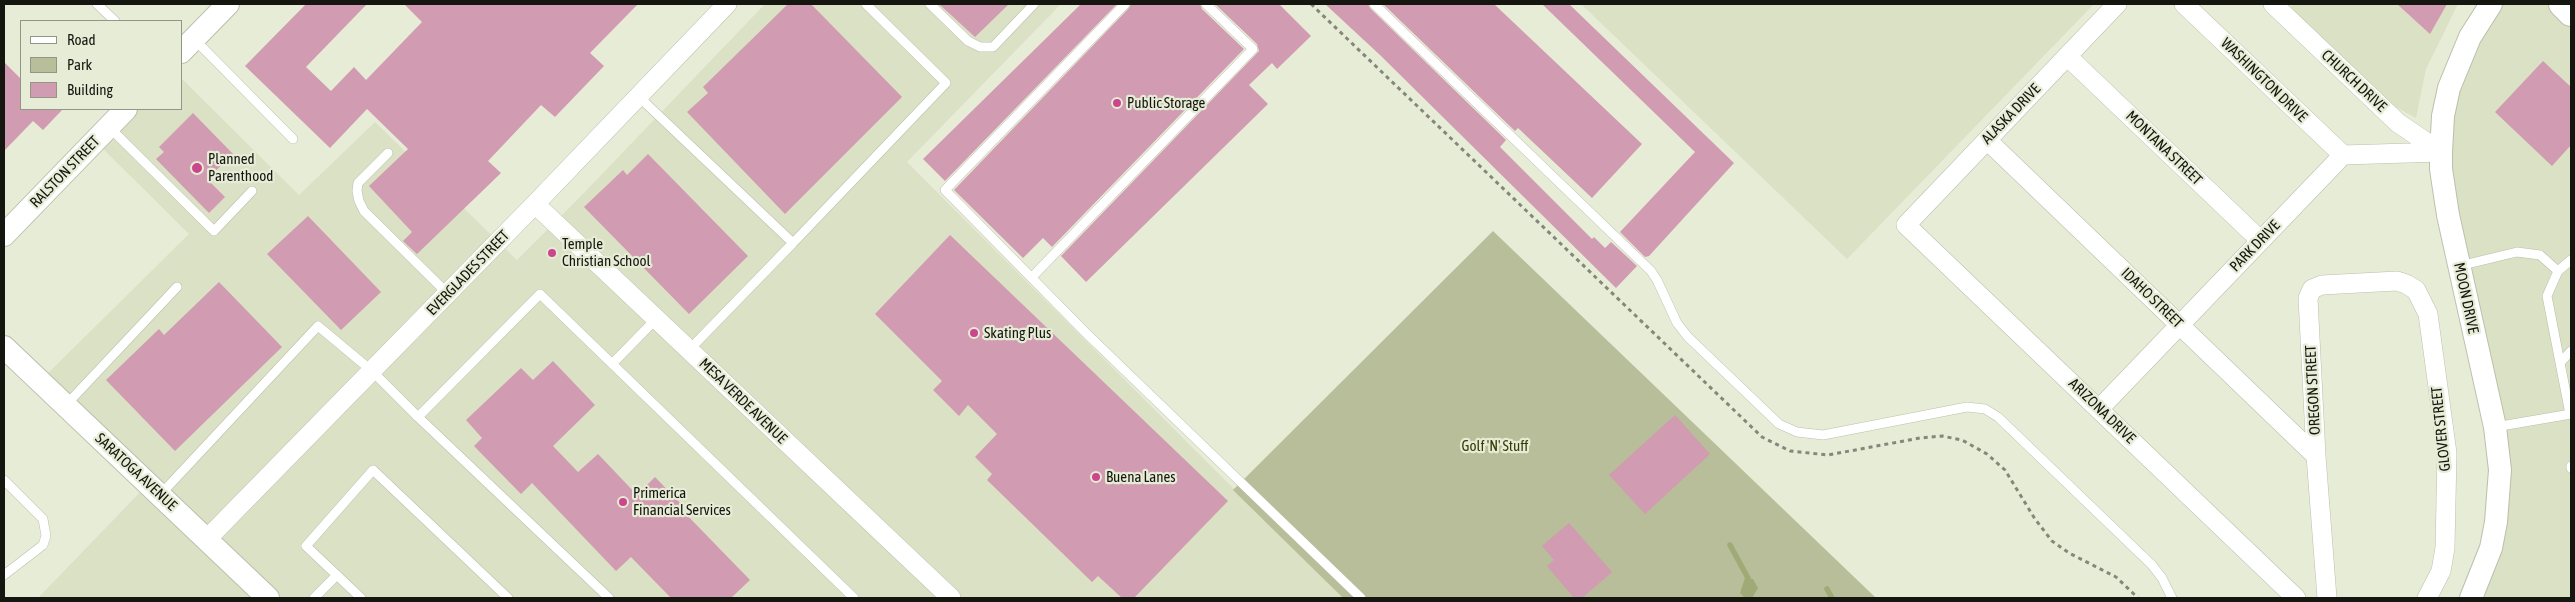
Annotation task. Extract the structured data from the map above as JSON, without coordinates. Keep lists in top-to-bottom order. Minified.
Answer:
{"streets":{"street":["WASHINGTON DRIVE","CHURCH DRIVE","ALASKA DRIVE","MONTANA STREET","RALSTON STREET","PARK DRIVE","EVERGLADES STREET","IDAHO STREET","MOON DRIVE","OREGON STREET","MESA VERDE AVENUE","ARIZONA DRIVE","GLOVER STREET","SARATOGA AVENUE"]},"crossings":[["WASHINGTON DRIVE","PARK DRIVE"],["CHURCH DRIVE","MOON DRIVE"],["ALASKA DRIVE","MONTANA STREET"],["ALASKA DRIVE","IDAHO STREET"],["ALASKA DRIVE","ARIZONA DRIVE"],["MONTANA STREET","PARK DRIVE"],["PARK DRIVE","IDAHO STREET"],["PARK DRIVE","ARIZONA DRIVE"],["EVERGLADES STREET","MESA VERDE AVENUE"],["EVERGLADES STREET","SARATOGA AVENUE"],["IDAHO STREET","OREGON STREET"],["OREGON STREET","GLOVER STREET"]],"parks":["Golf 'N' Stuff"],"places":["Public Storage","Planned Parenthood","Temple Christian School","Skating Plus","Buena Lanes","Primerica Financial Services"],"legend":["Road","Park","Building"]}
